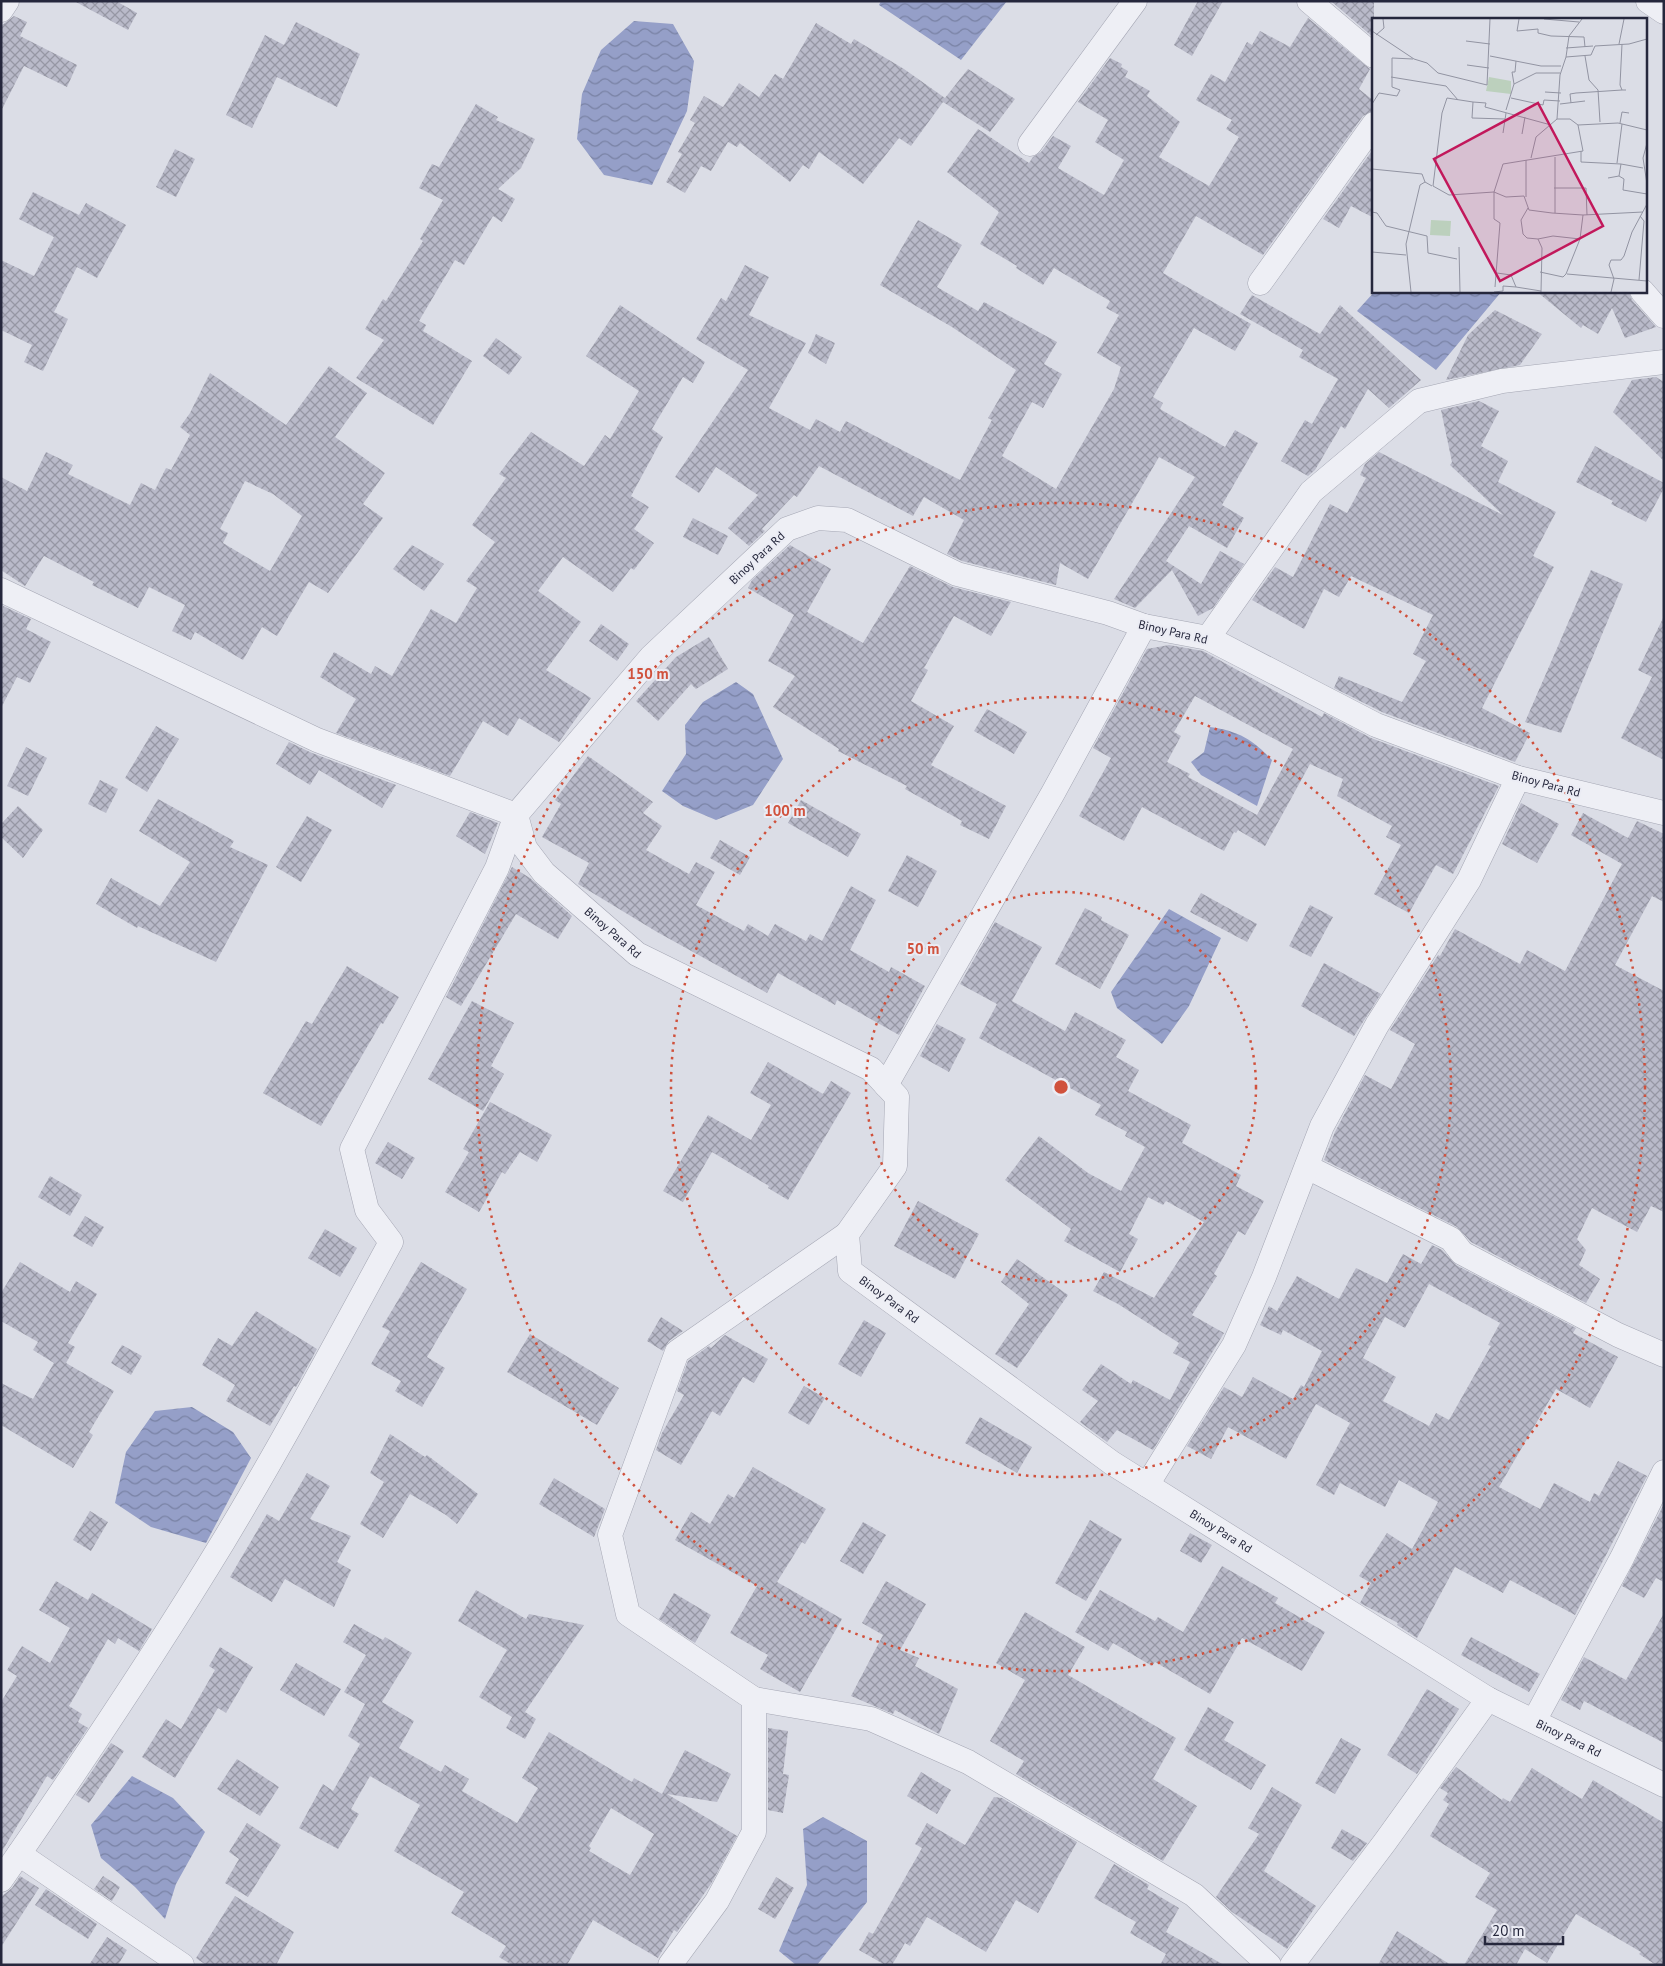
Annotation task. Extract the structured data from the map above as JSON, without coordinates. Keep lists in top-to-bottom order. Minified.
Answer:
{"streets":{"street":["Binoy Para Rd"]},"scale_bar":"20 m","rings":["150 m","100 m","50 m"]}
